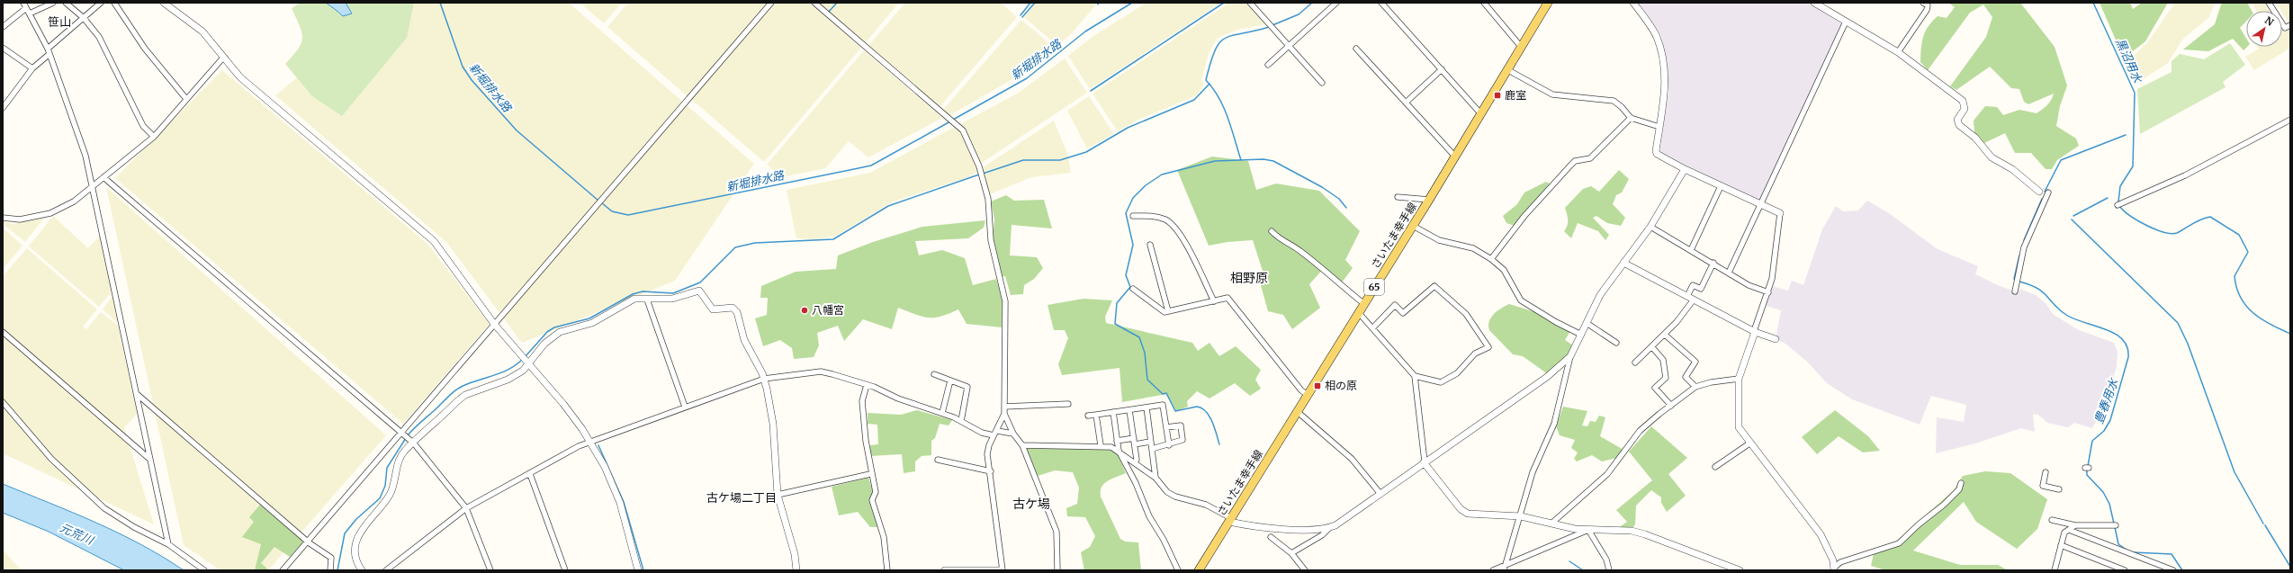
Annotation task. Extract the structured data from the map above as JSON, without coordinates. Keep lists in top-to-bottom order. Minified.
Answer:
{"streets":{"main road":["さいたま幸手線","65"]},"districts":["笹山","相野原","古ケ場二丁目","古ケ場"],"water":["新堀排水路","黒沼用水","豊春用水","元荒川"],"places":{"transit":["鹿室","相の原"],"other":["八幡宮"]},"north":"top right"}
